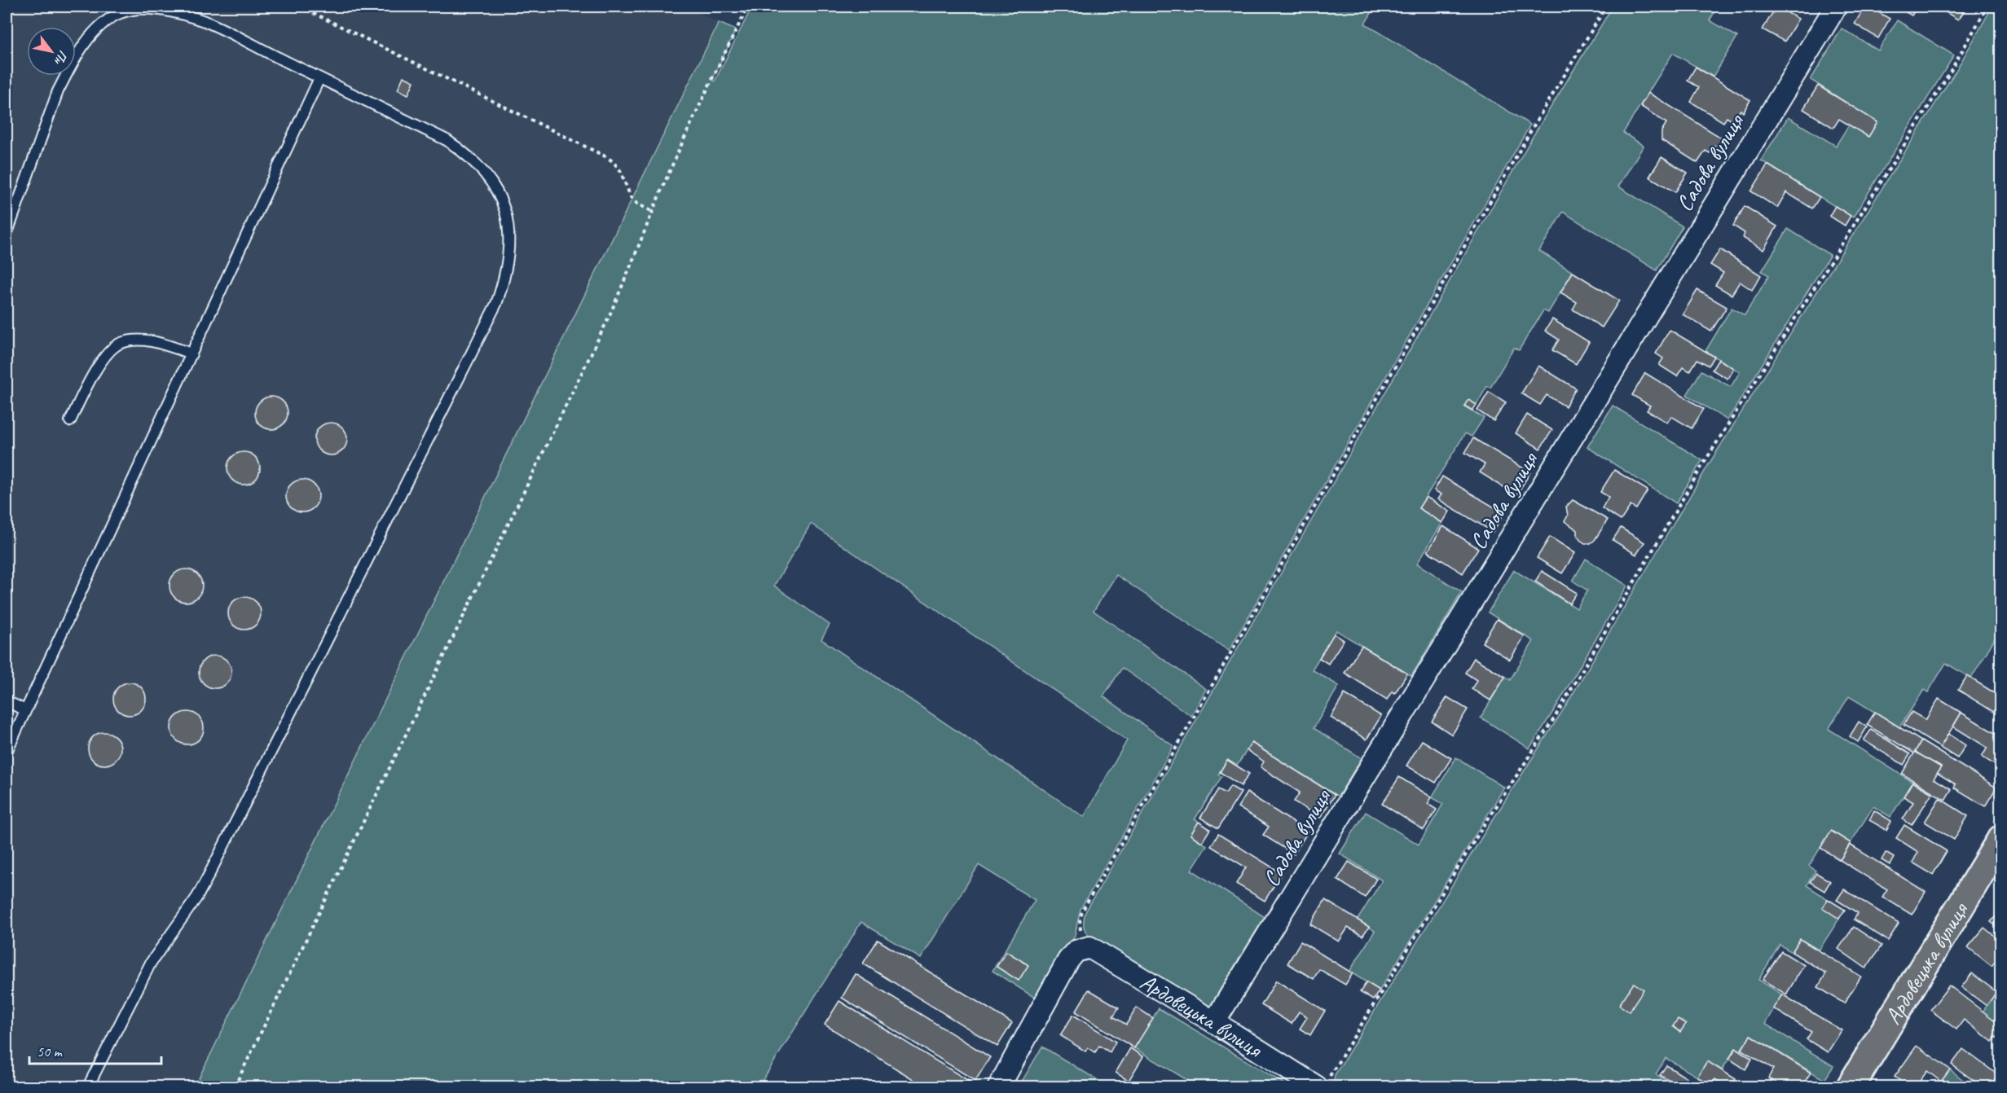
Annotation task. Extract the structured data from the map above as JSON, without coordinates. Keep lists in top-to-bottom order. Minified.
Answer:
{"streets":{"highway":["Ардовецька вулиця"],"street":["Садова вулиця"]},"crossings":[["Садова вулиця","Ардовецька вулиця"]],"scale_bar":"50 m","north":"bottom right"}
